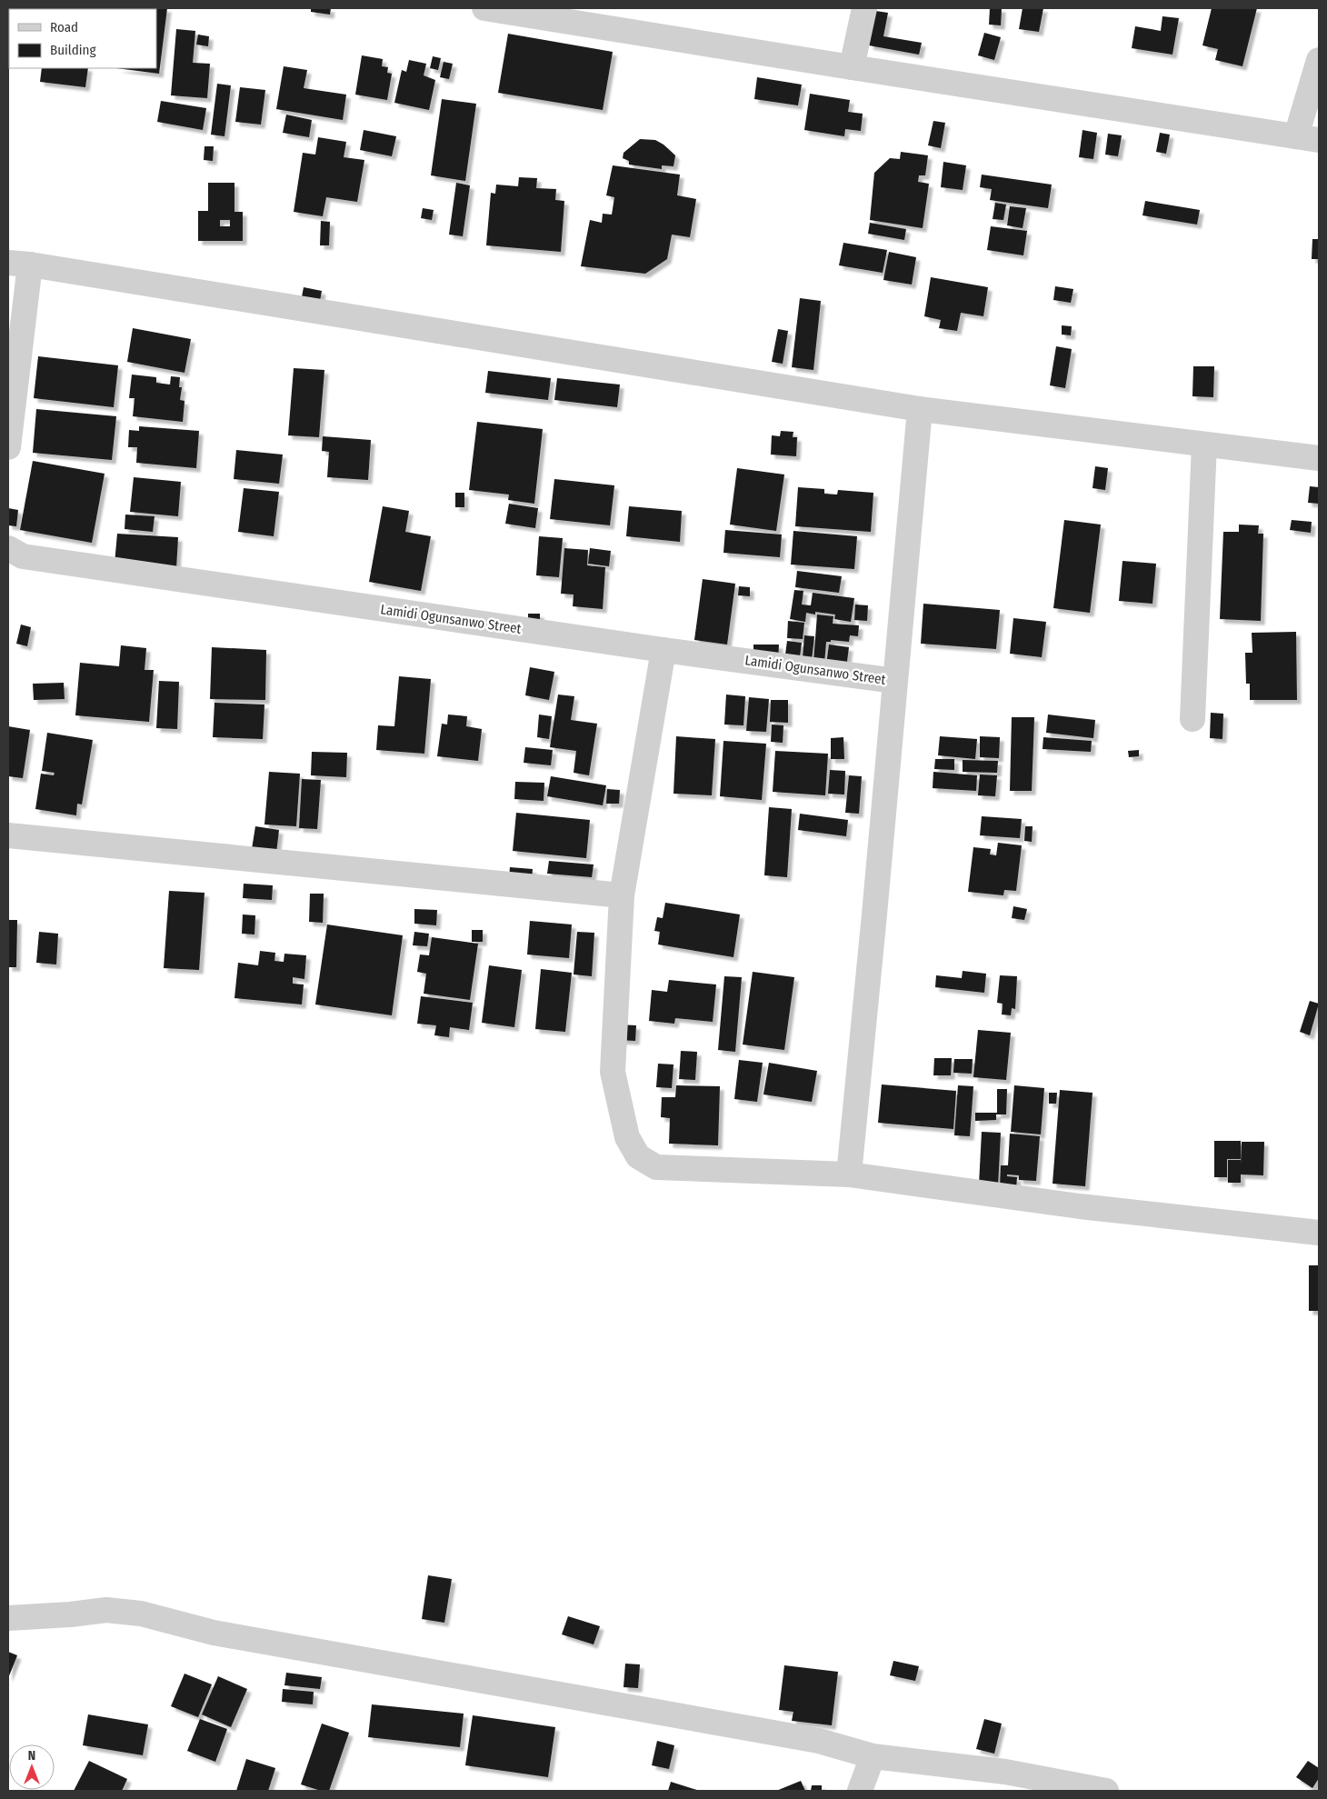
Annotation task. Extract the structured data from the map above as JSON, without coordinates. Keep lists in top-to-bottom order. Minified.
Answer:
{"streets":{"street":["Lamidi Ogunsanwo Street"]},"legend":["Road","Building"],"north":"top"}
